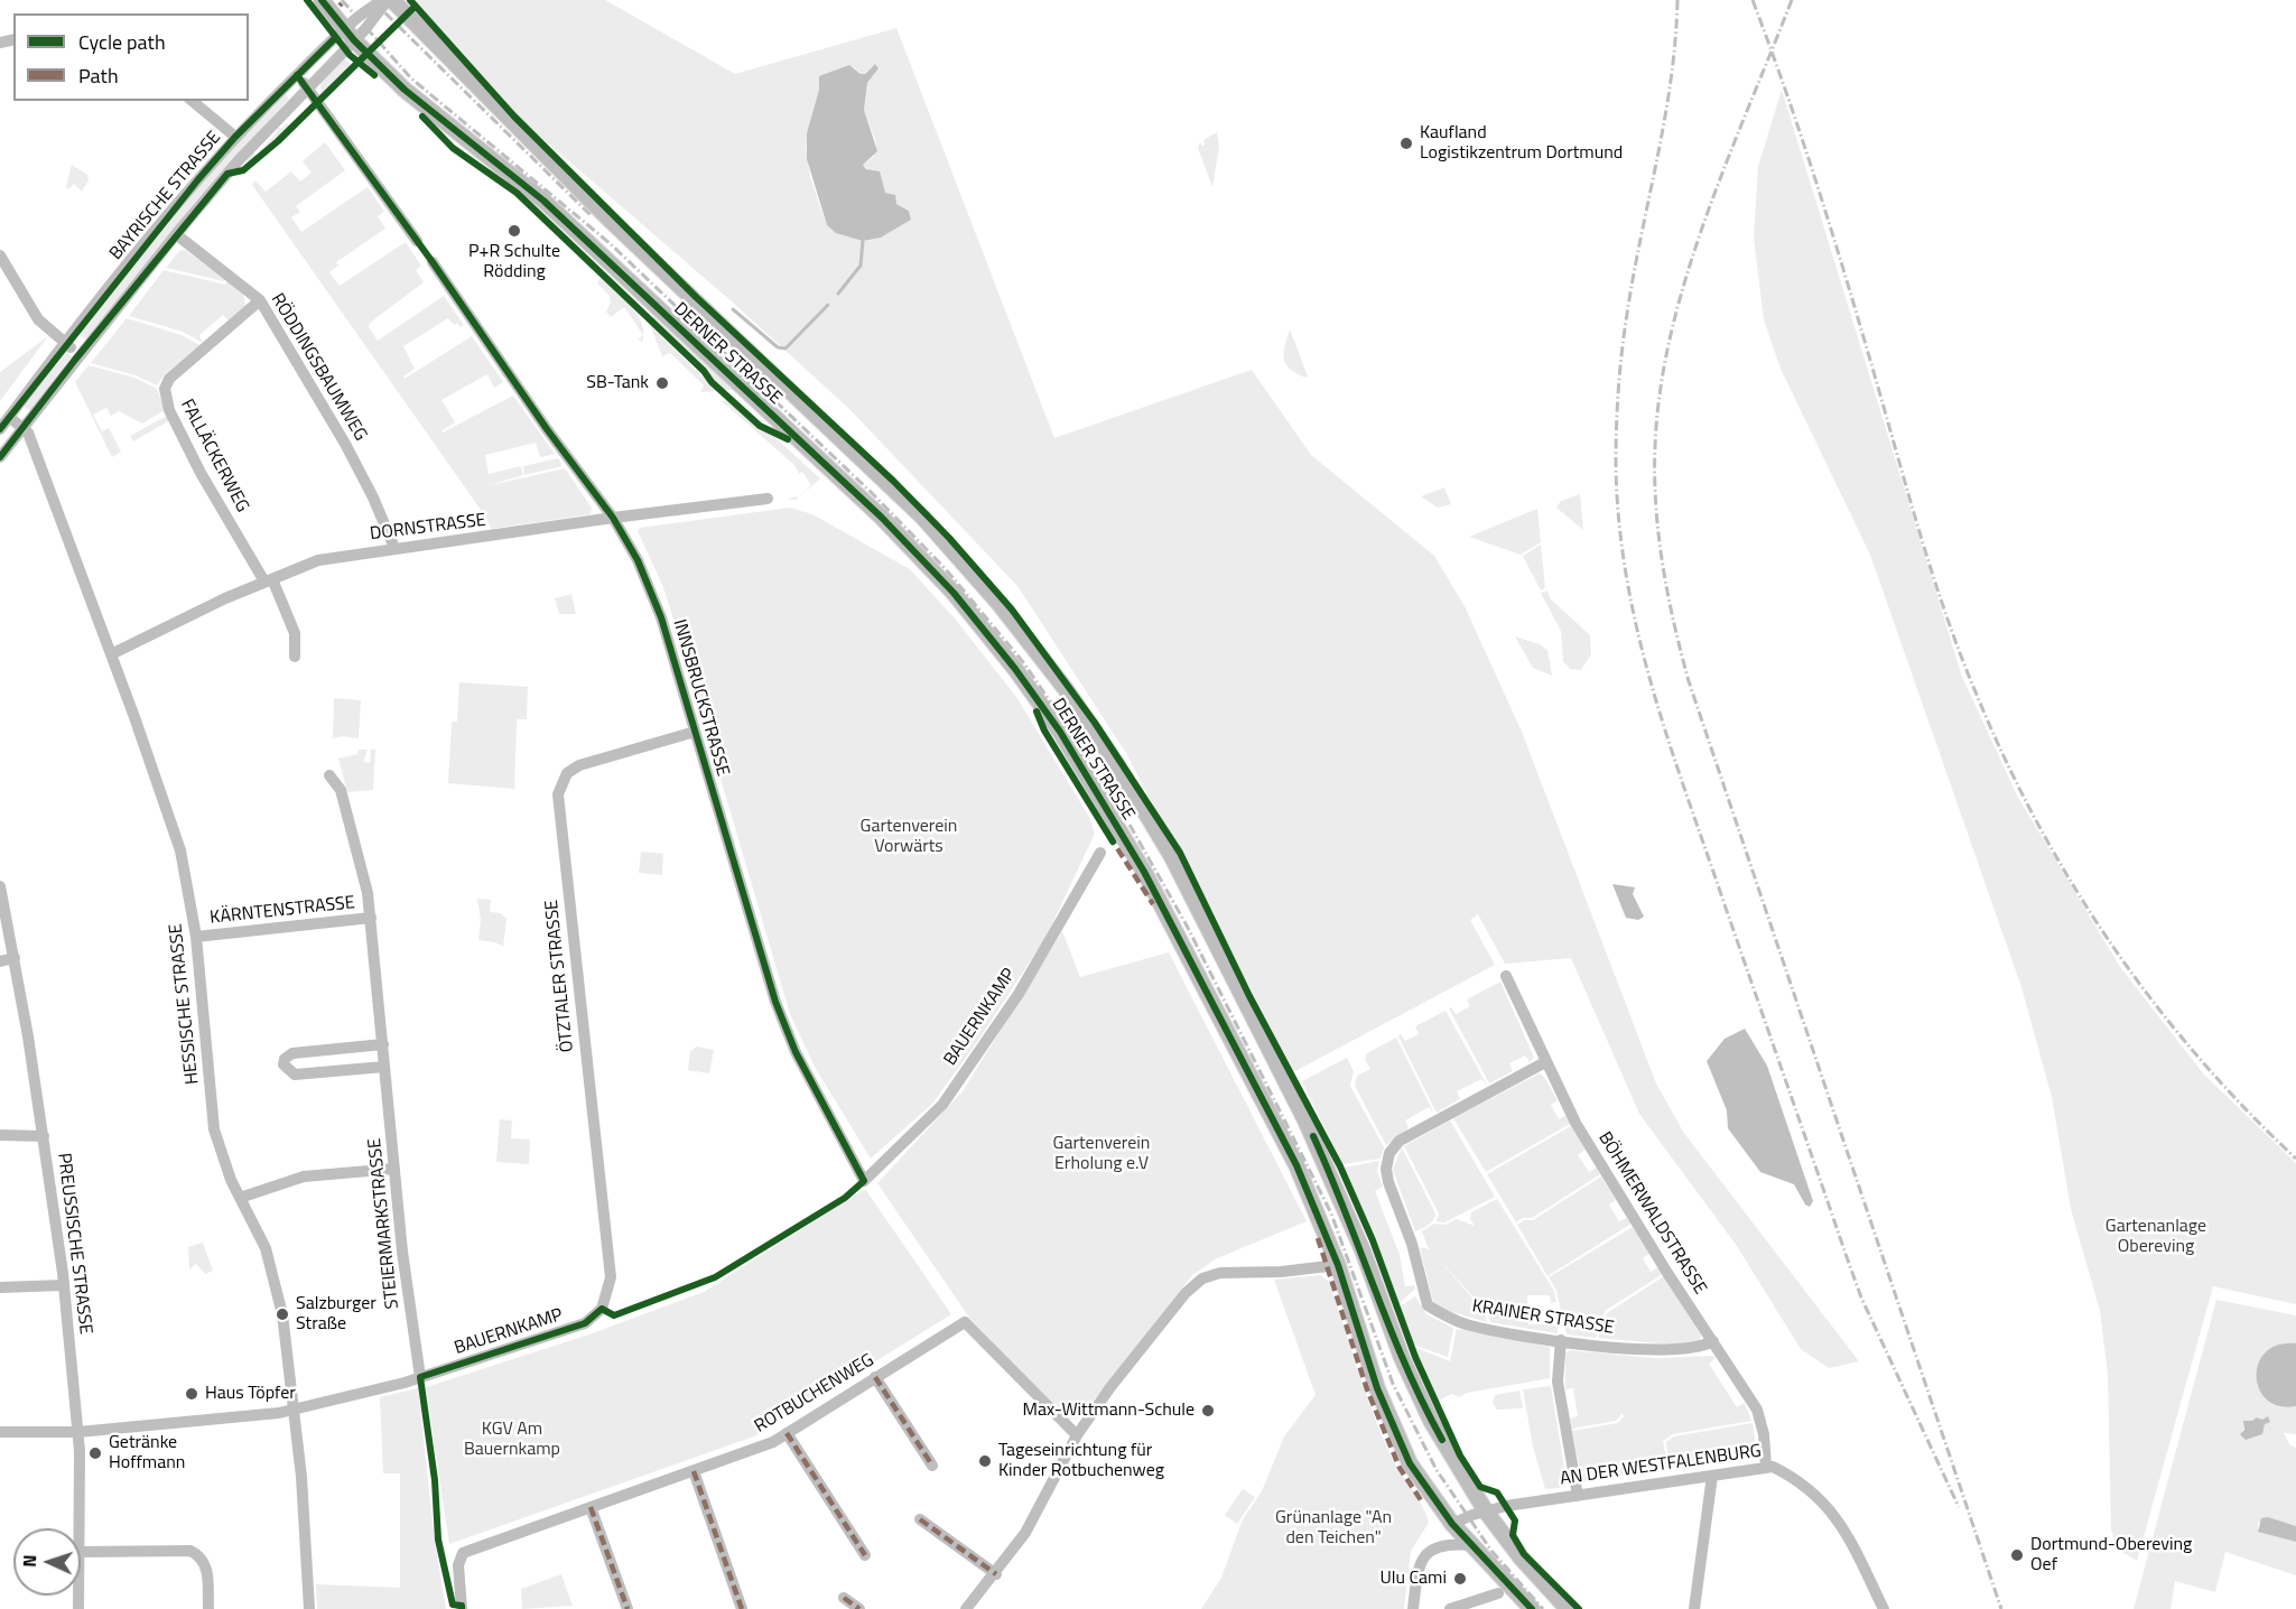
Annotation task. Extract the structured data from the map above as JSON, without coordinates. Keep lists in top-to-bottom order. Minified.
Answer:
{"streets":{"main road":["DERNER STRASSE"],"street":["BAYRISCHE STRASSE","RÖDDINGSBAUMWEG","FALLÄCKERWEG","DORNSTRASSE","INNSBRUCKSTRASSE","KÄRNTENSTRASSE","ÖTZTALER STRASSE","HESSISCHE STRASSE","BAUERNKAMP","BÖHMERWALDSTRASSE","STEIERMARKSTRASSE","PREUSSISCHE STRASSE","KRAINER STRASSE","ROTBUCHENWEG","AN DER WESTFALENBURG"]},"crossings":[["BAYRISCHE STRASSE","DERNER STRASSE"],["BAYRISCHE STRASSE","RÖDDINGSBAUMWEG"],["BAYRISCHE STRASSE","HESSISCHE STRASSE"],["DERNER STRASSE","AN DER WESTFALENBURG"],["RÖDDINGSBAUMWEG","FALLÄCKERWEG"],["RÖDDINGSBAUMWEG","DORNSTRASSE"],["FALLÄCKERWEG","DORNSTRASSE"],["DORNSTRASSE","INNSBRUCKSTRASSE"],["DORNSTRASSE","HESSISCHE STRASSE"],["INNSBRUCKSTRASSE","ÖTZTALER STRASSE"],["INNSBRUCKSTRASSE","BAUERNKAMP"],["KÄRNTENSTRASSE","HESSISCHE STRASSE"],["KÄRNTENSTRASSE","STEIERMARKSTRASSE"],["ÖTZTALER STRASSE","BAUERNKAMP"],["HESSISCHE STRASSE","BAUERNKAMP"],["BAUERNKAMP","STEIERMARKSTRASSE"],["BAUERNKAMP","PREUSSISCHE STRASSE"],["BÖHMERWALDSTRASSE","KRAINER STRASSE"],["BÖHMERWALDSTRASSE","AN DER WESTFALENBURG"]],"parks":["Gartenverein Vorwärts","Gartenverein Erholung e.V","Gartenanlage Obereving","KGV Am Bauernkamp","Grünanlage \"An den Teichen\""],"places":["Kaufland Logistikzentrum Dortmund","P+R Schulte Rödding","SB-Tank","Salzburger Straße","Haus Töpfer","Max-Wittmann-Schule","Getränke Hoffmann","Tageseinrichtung für Kinder Rotbuchenweg","Dortmund-Obereving Oef","Ulu Cami"],"legend":["Cycle path","Path"],"north":"left"}
